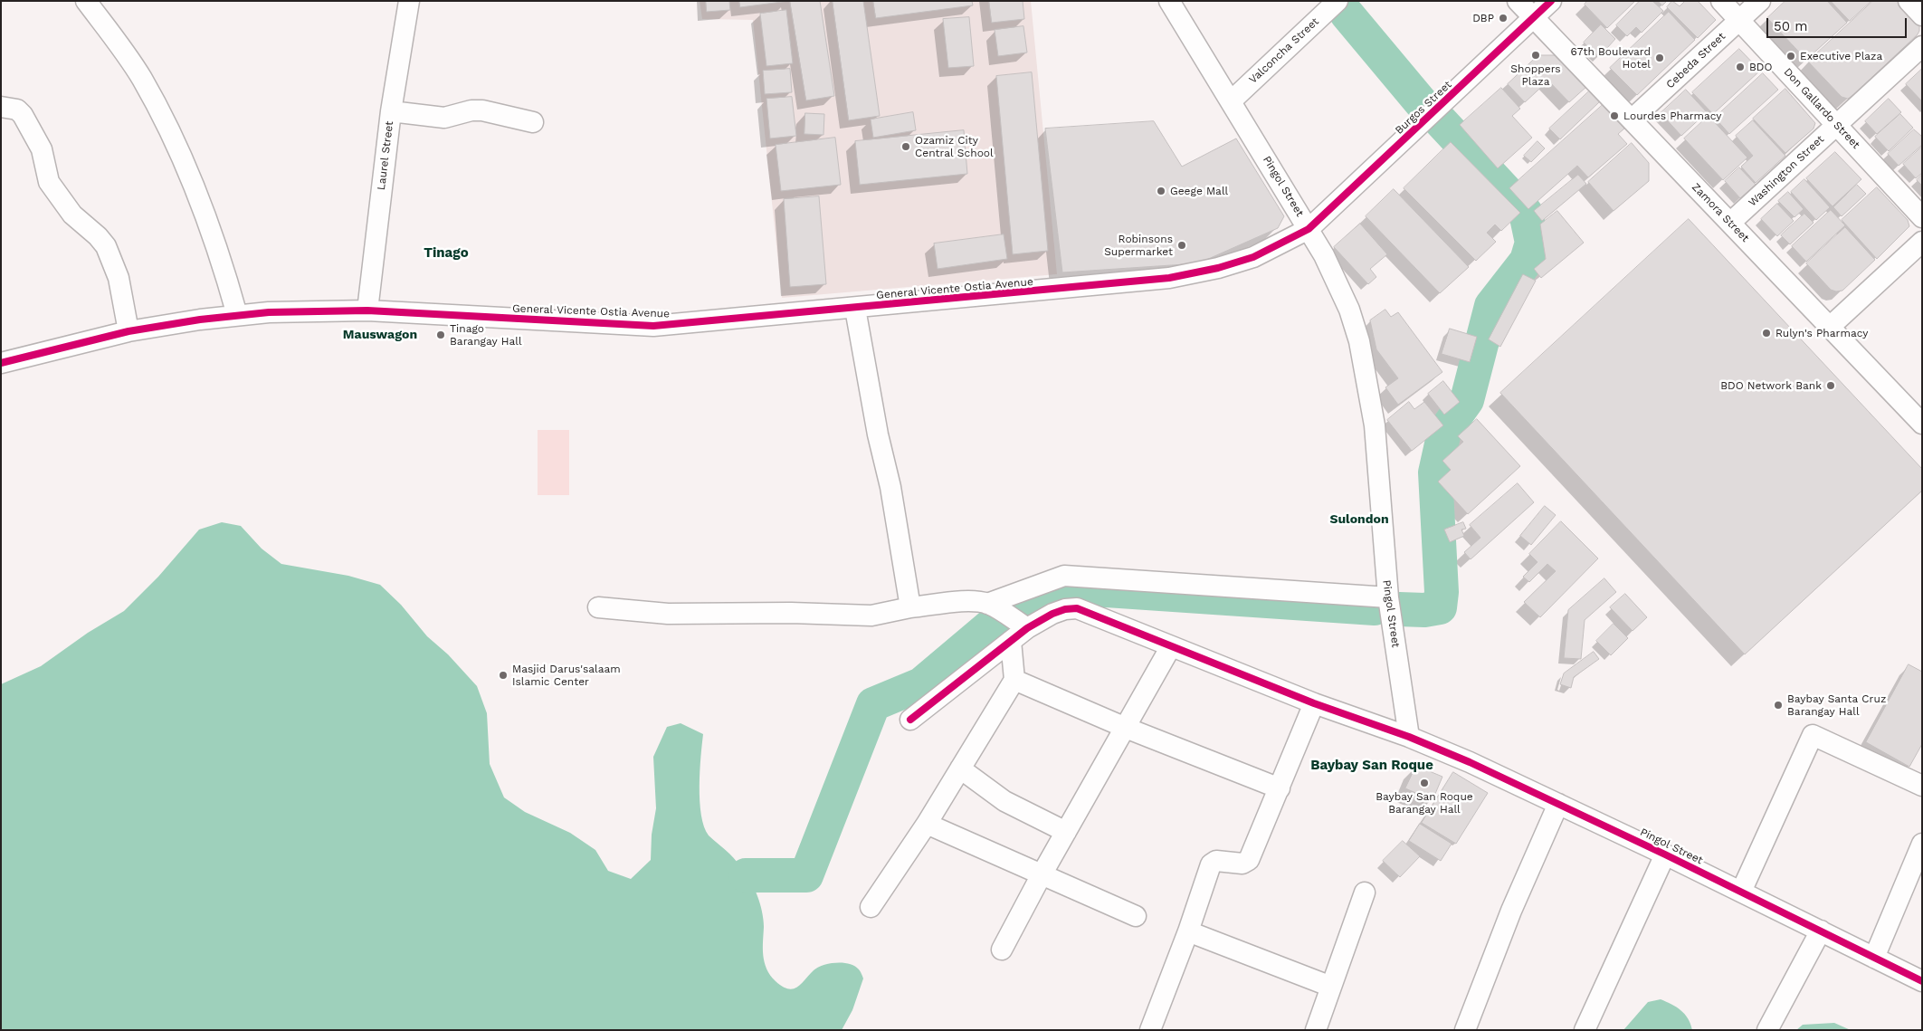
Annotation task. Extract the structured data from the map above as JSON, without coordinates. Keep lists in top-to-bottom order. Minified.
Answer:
{"streets":{"street":["Valconcha Street","Cebeda Street","Burgos Street","Don Gallardo Street","Laurel Street","Washington Street","Pingol Street","Zamora Street","General Vicente Ostia Avenue"]},"crossings":[["Valconcha Street","Pingol Street"],["Cebeda Street","Don Gallardo Street"],["Cebeda Street","Zamora Street"],["Burgos Street","Pingol Street"],["Burgos Street","Zamora Street"],["Burgos Street","General Vicente Ostia Avenue"],["Don Gallardo Street","Washington Street"],["Laurel Street","General Vicente Ostia Avenue"],["Washington Street","Zamora Street"],["Pingol Street","General Vicente Ostia Avenue"]],"districts":["Tinago","Mauswagon","Sulondon","Baybay San Roque"],"places":["DBP","Shoppers Plaza","Executive Plaza","67th Boulevard Hotel","BDO","Lourdes Pharmacy","Ozamiz City Central School","Geege Mall","Robinsons Supermarket","Rulyn's Pharmacy","Tinago Barangay Hall","BDO Network Bank","Masjid Darus'salaam Islamic Center","Baybay Santa Cruz Barangay Hall","Baybay San Roque Barangay Hall"],"scale_bar":"50 m"}
